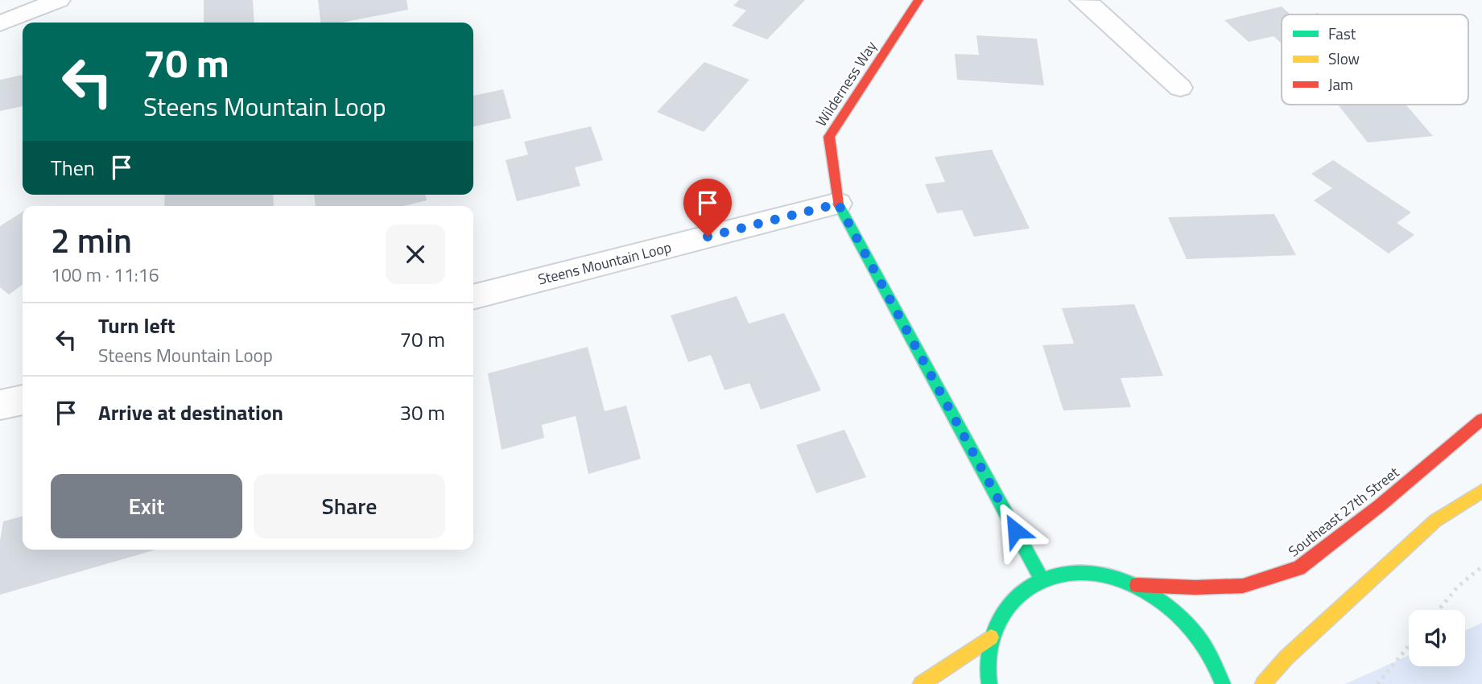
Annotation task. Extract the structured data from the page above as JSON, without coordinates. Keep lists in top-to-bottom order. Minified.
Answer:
{"streets":{"main road":["Wilderness Way","Southeast 27th Street"],"street":["Steens Mountain Loop"]},"crossings":[["Wilderness Way","Steens Mountain Loop"]],"legend":["Fast","Slow","Jam"],"page":{"turn":["70 m","Steens Mountain Loop"],"then":"Then","heading":["2 min","100 m · 11:16"],"list":[{"name":"Turn left","note":"Steens Mountain Loop","value":"70 m"},{"name":"Arrive at destination","value":"30 m"}],"buttons":["Exit","Share"]}}
